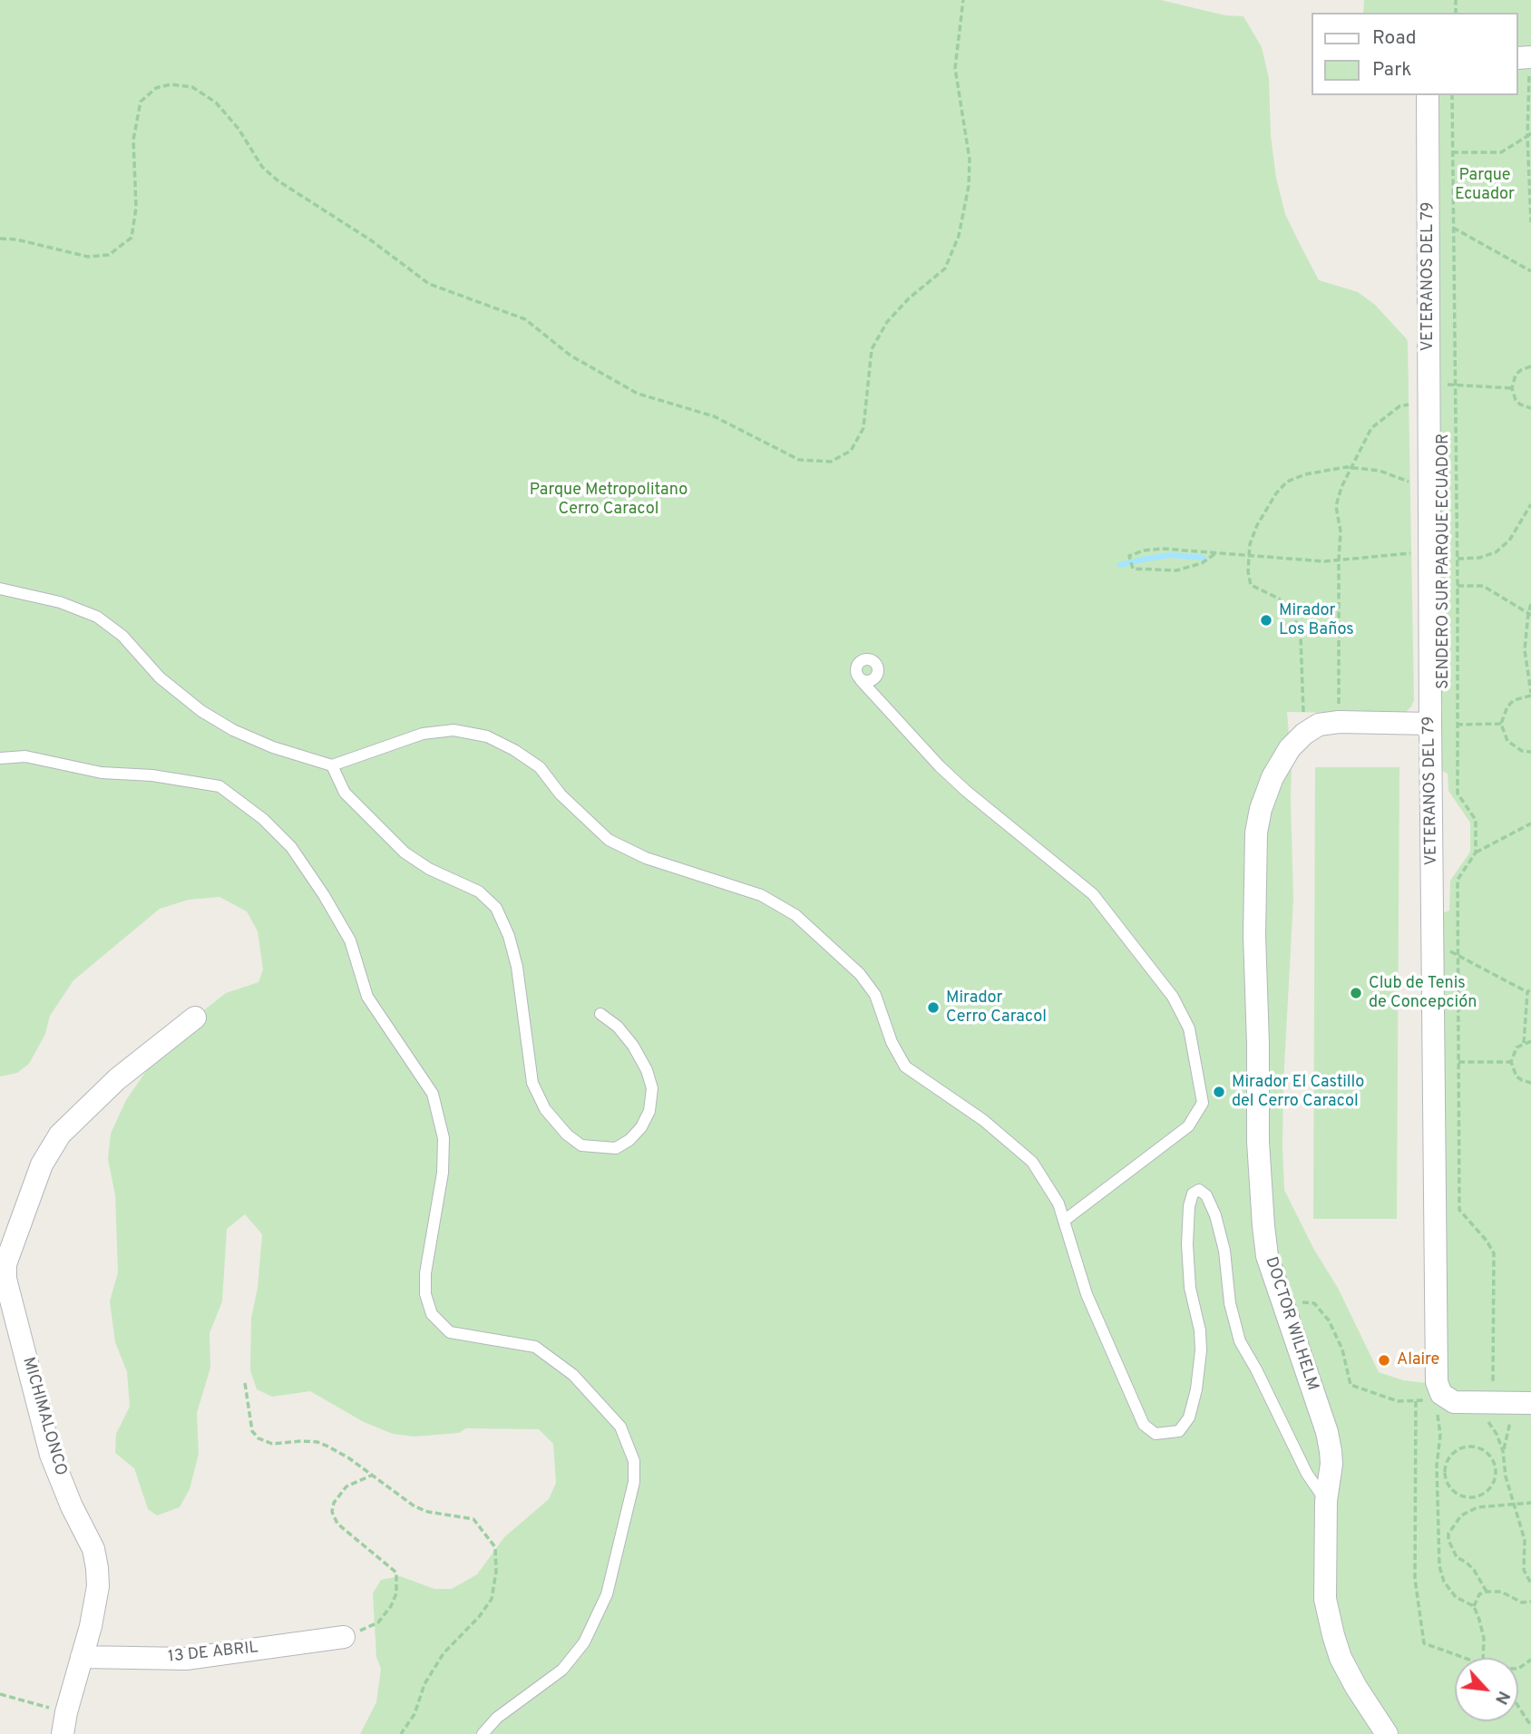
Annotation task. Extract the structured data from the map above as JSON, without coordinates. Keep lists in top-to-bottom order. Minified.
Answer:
{"streets":{"street":["VETERANOS DEL 79","DOCTOR WILHELM","MICHIMALONCO","13 DE ABRIL"],"path":["SENDERO SUR PARQUE ECUADOR"]},"crossings":[["MICHIMALONCO","13 DE ABRIL"]],"parks":["Parque Ecuador","Parque Metropolitano Cerro Caracol"],"places":["Mirador Los Baños","Club de Tenis de Concepción","Mirador Cerro Caracol","Mirador El Castillo del Cerro Caracol","Alaire"],"legend":["Road","Park"],"north":"bottom right"}
